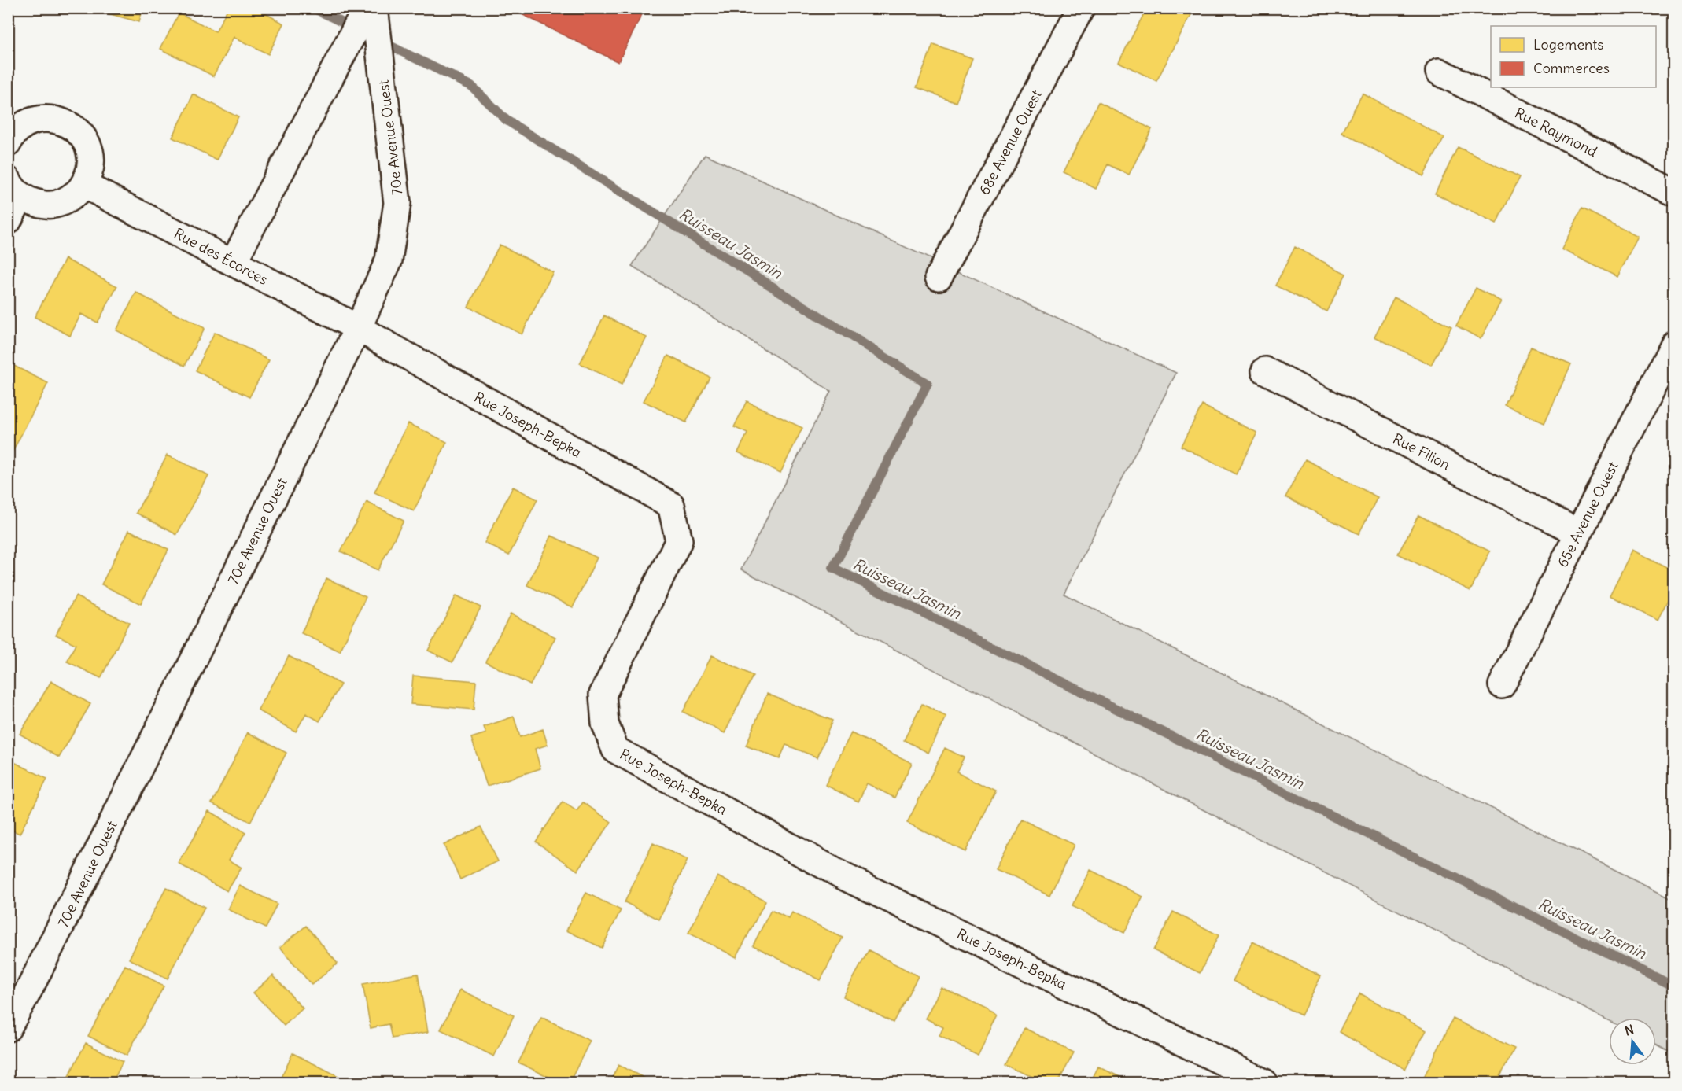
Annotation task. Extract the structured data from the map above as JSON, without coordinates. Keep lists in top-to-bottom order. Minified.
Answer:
{"streets":{"street":["Rue Raymond","70e Avenue Ouest","68e Avenue Ouest","Rue des Écorces","Rue Joseph-Bepka","Rue Filion","65e Avenue Ouest"]},"crossings":[["70e Avenue Ouest","Rue des Écorces"],["70e Avenue Ouest","Rue Joseph-Bepka"],["Rue des Écorces","Rue Joseph-Bepka"],["Rue Filion","65e Avenue Ouest"]],"water":["Ruisseau Jasmin"],"legend":["Logements","Commerces"],"north":"top"}
